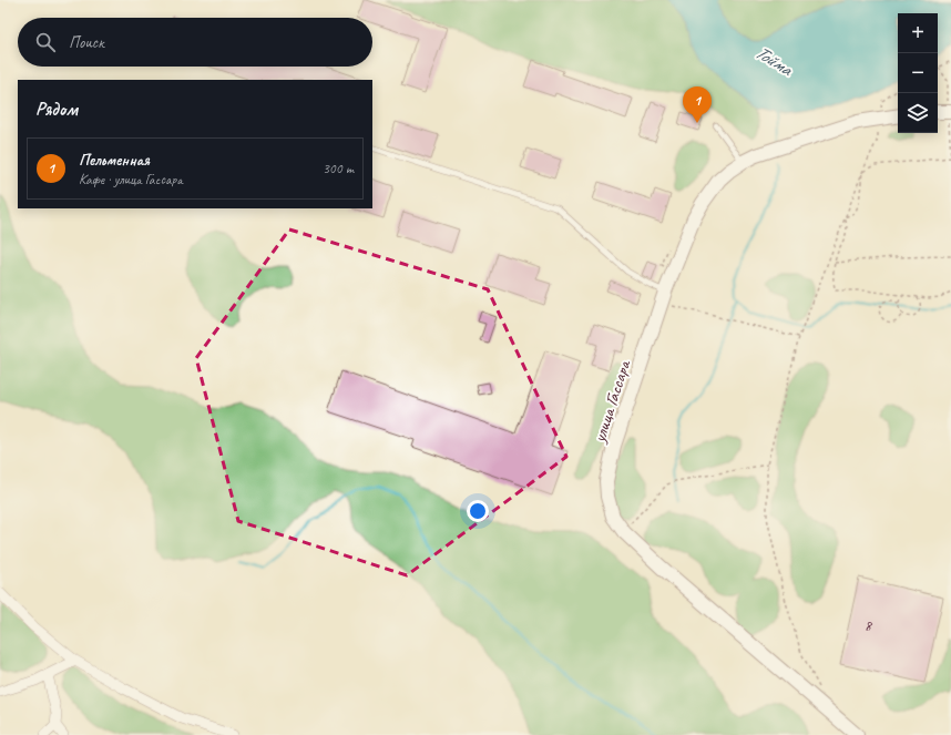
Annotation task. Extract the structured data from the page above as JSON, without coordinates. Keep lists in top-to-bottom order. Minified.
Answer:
{"streets":{"main road":["улица Гассара"]},"water":["Тойма"],"house_numbers":["8"],"page":{"map_buttons":["+","−"],"search":"Поиск","heading":"Рядом","pins":"1","list":[{"mark":"1","name":"Пельменная","note":"Кафе · улица Гассара","value":"300 m"}]}}
